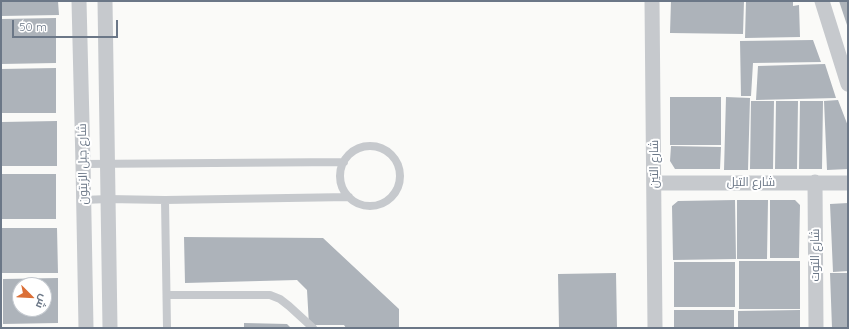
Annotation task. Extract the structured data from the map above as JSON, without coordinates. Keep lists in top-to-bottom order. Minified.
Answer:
{"streets":{"street":["شارع جبل الزيتون","شارع التين","شارع التيل","شارع التوت"]},"crossings":[["شارع التين","شارع التيل"],["شارع التيل","شارع التوت"]],"scale_bar":"50 m","north":"bottom right"}
